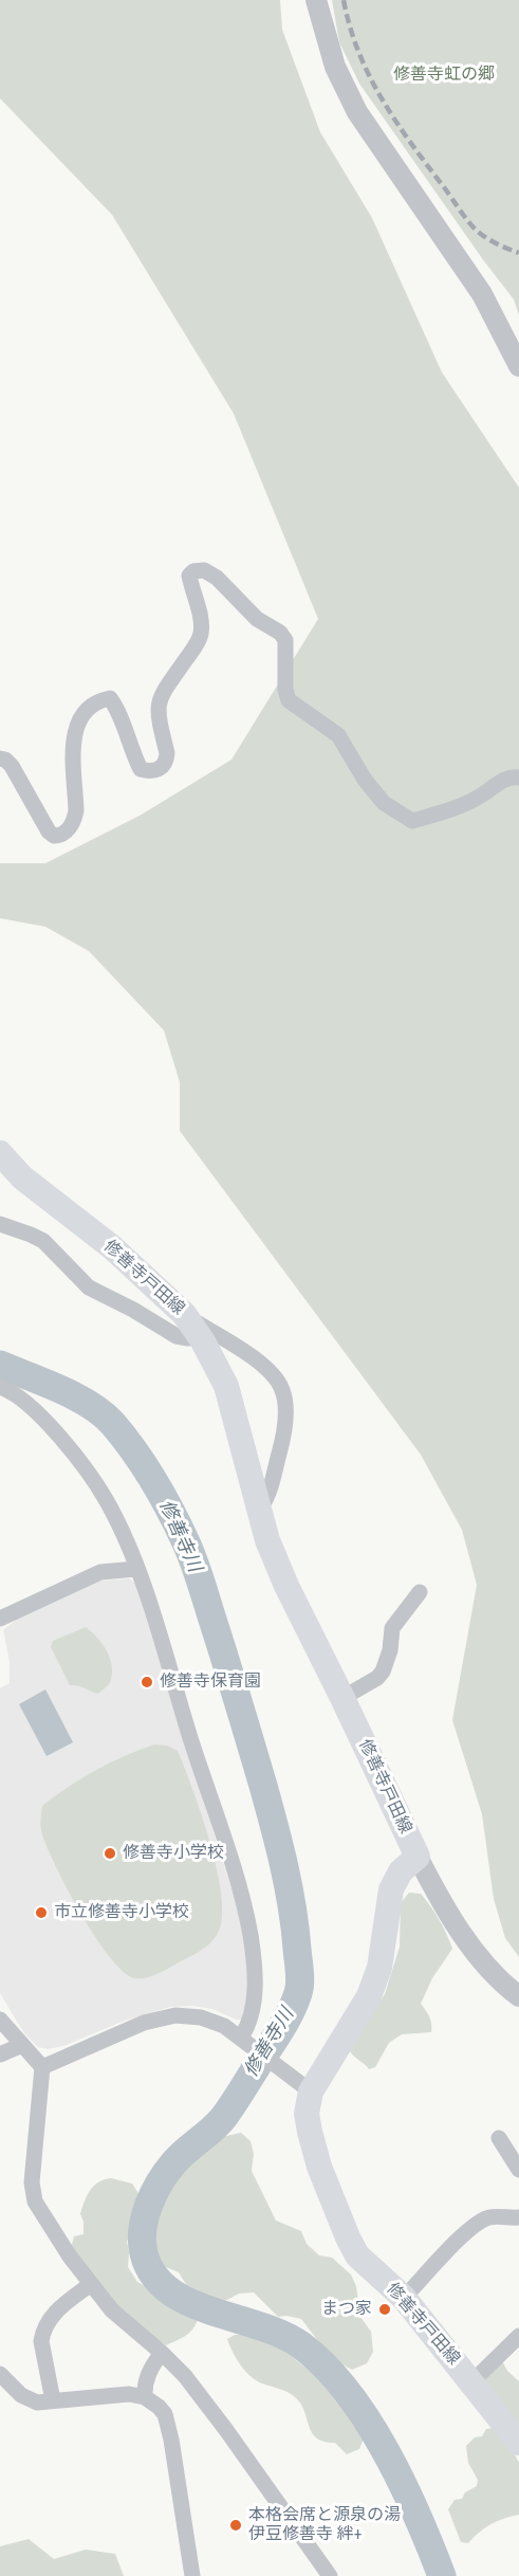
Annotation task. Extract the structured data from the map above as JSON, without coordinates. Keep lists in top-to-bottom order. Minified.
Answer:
{"streets":{"main road":["修善寺戸田線"]},"water":["修善寺川"],"parks":["修善寺虹の郷"],"places":["修善寺保育園","修善寺小学校","市立修善寺小学校","まつ家","本格会席と源泉の湯 伊豆修善寺 絆+"]}
